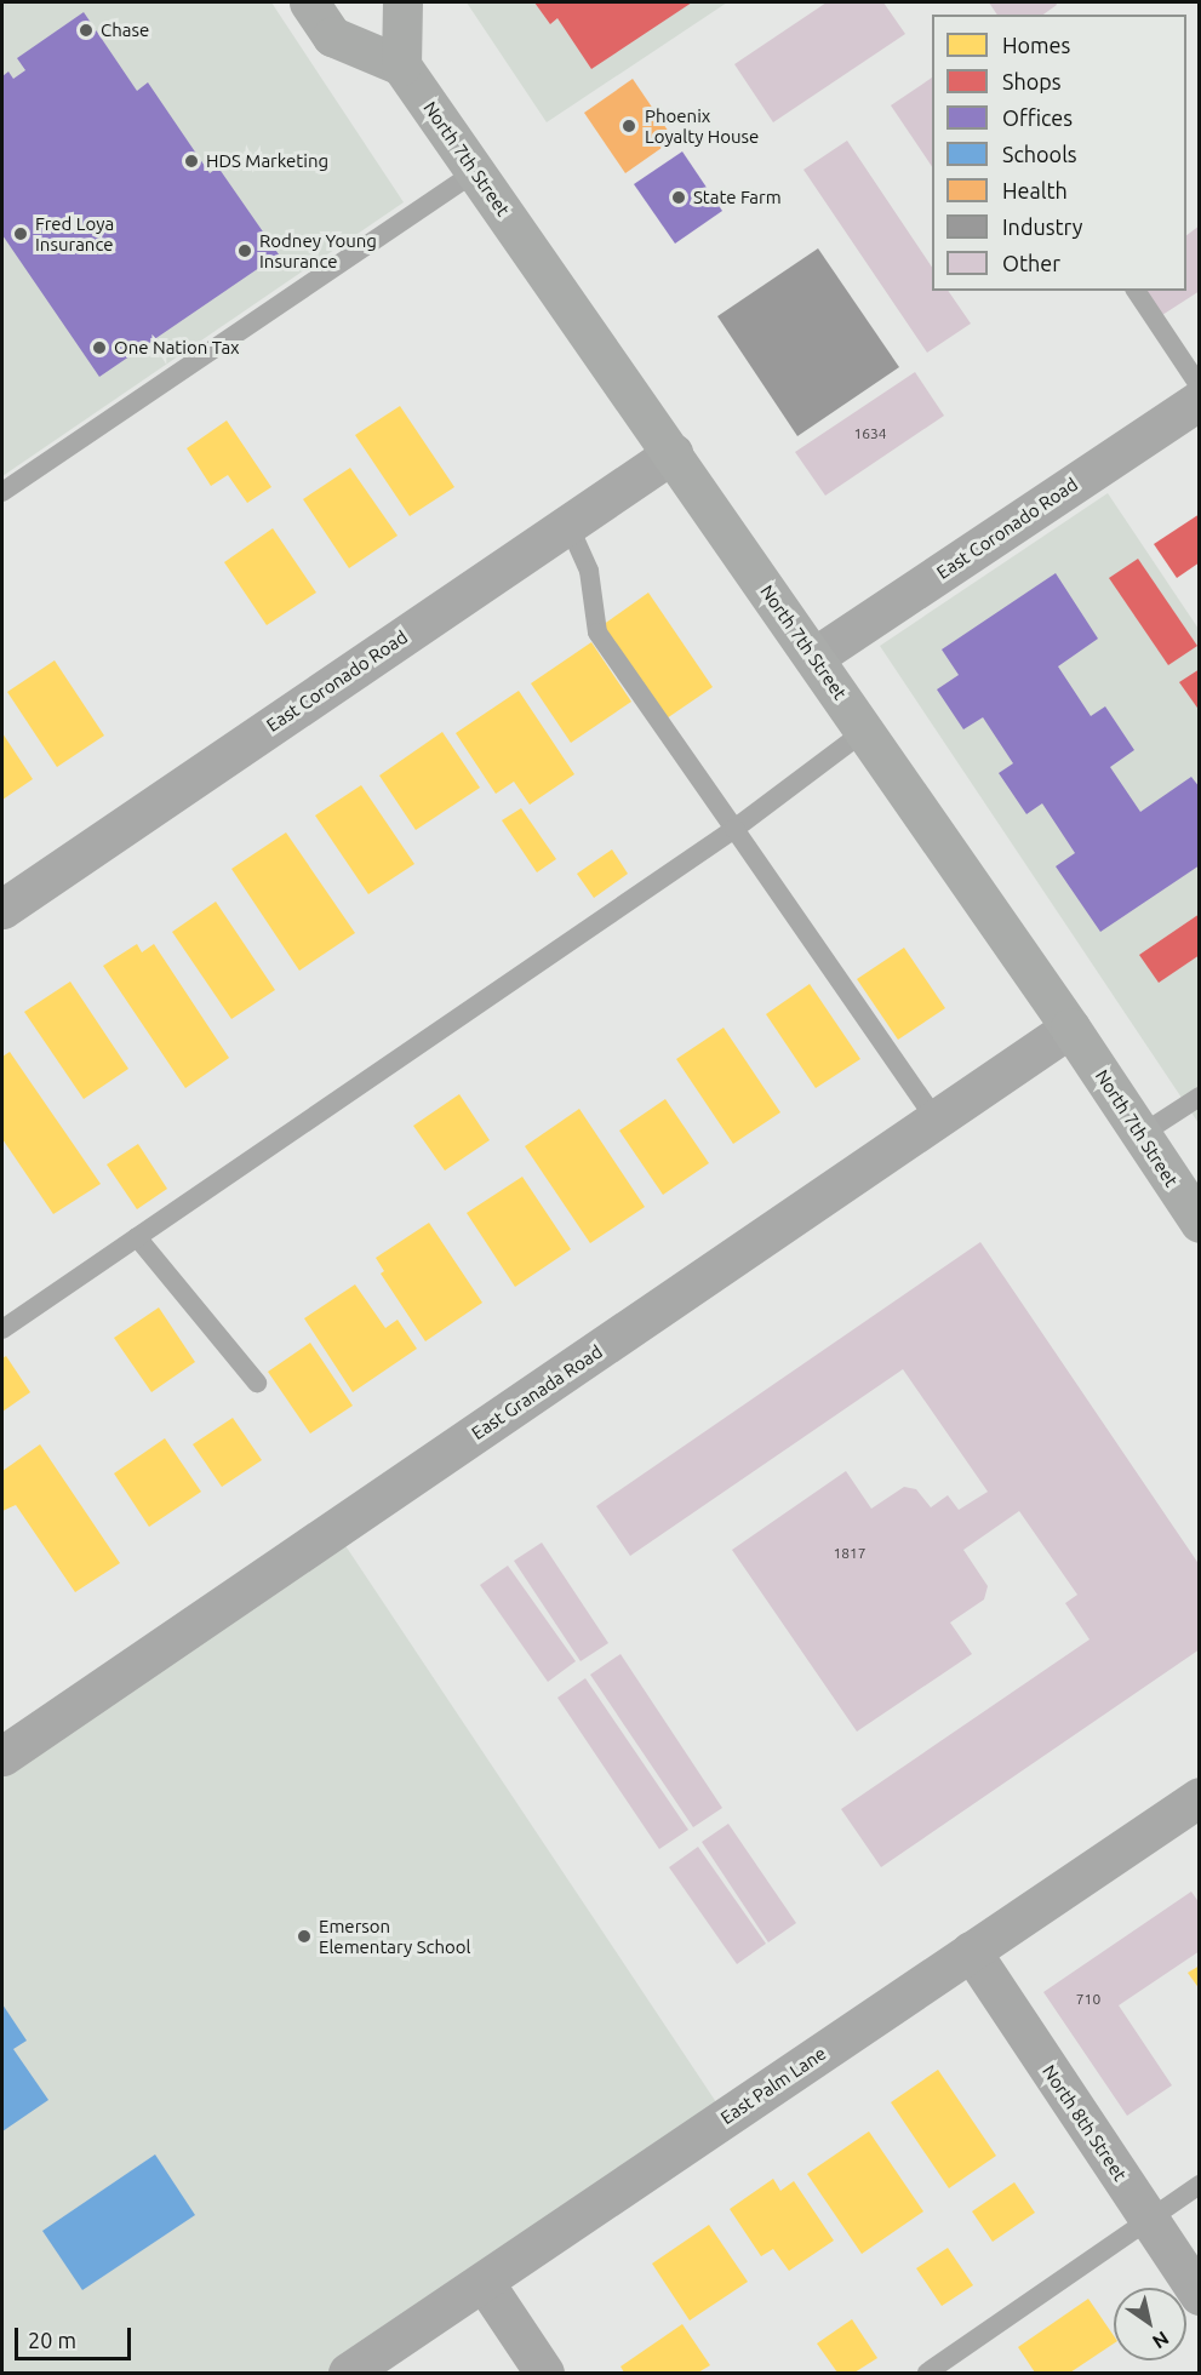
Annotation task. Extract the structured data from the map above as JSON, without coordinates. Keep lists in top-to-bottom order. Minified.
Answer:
{"streets":{"main road":["North 7th Street"],"street":["East Coronado Road","East Granada Road","East Palm Lane","North 8th Street"]},"crossings":[["North 7th Street","East Coronado Road"],["North 7th Street","East Granada Road"],["East Palm Lane","North 8th Street"]],"places":["Chase","Phoenix Loyalty House","HDS Marketing","State Farm","Fred Loya Insurance","Rodney Young Insurance","One Nation Tax","Emerson Elementary School"],"house_numbers":["1634","1817","710"],"legend":["Homes","Shops","Offices","Schools","Health","Industry","Other"],"scale_bar":"20 m","north":"bottom right"}
